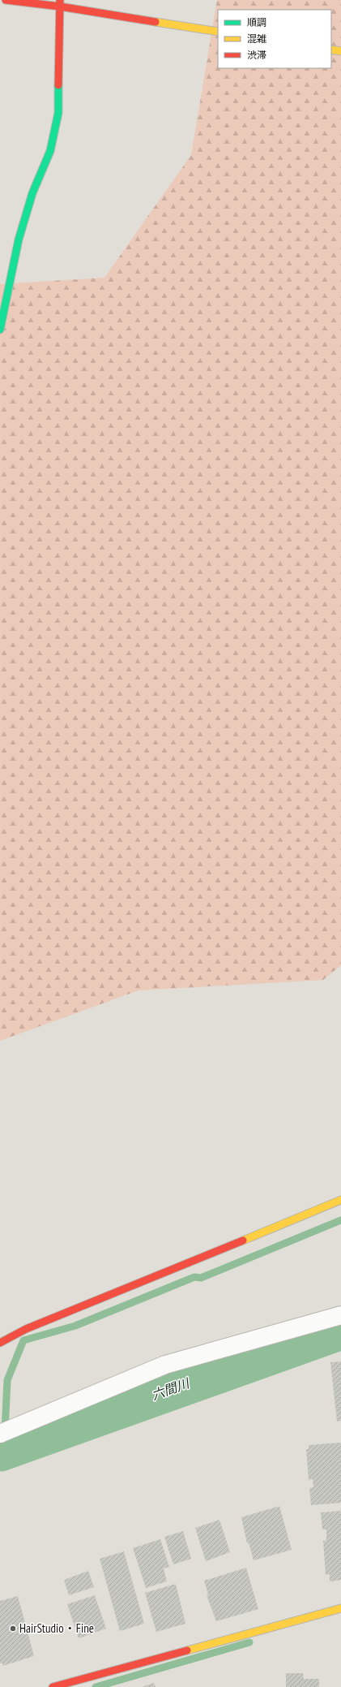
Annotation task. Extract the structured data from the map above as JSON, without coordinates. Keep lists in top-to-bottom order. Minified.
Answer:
{"water":["六間川"],"places":["HairStudio・Fine"],"legend":["順調","混雑","渋滞"]}
